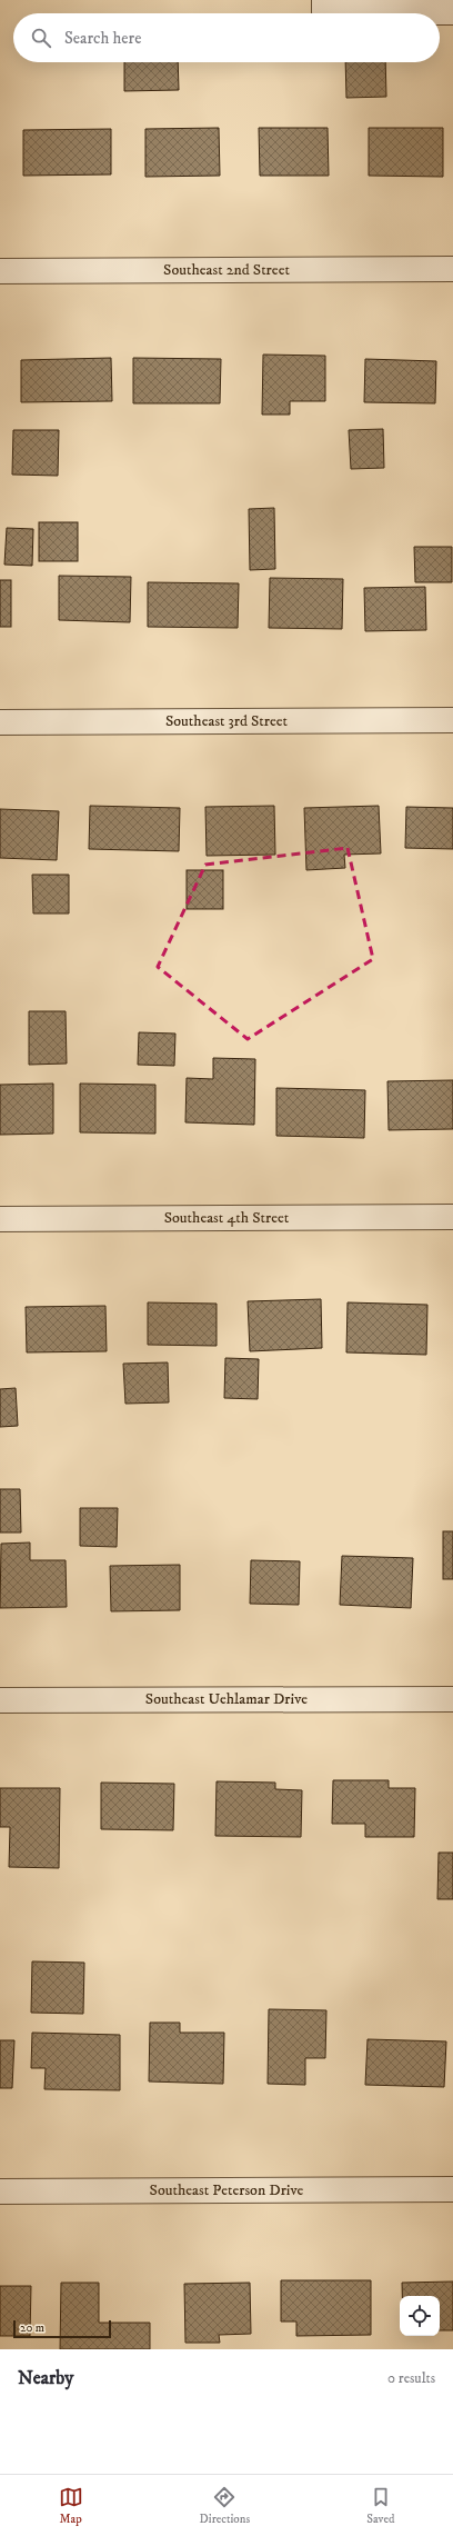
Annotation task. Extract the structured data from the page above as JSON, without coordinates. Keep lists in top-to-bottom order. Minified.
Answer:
{"streets":{"street":["Southeast 2nd Street","Southeast 3rd Street","Southeast 4th Street","Southeast Uehlamar Drive","Southeast Peterson Drive"]},"scale_bar":"20 m","page":{"search":"Search here","scale":"20 m","heading":["Nearby","0 results"],"nav":["Map","Directions","Saved"]}}
